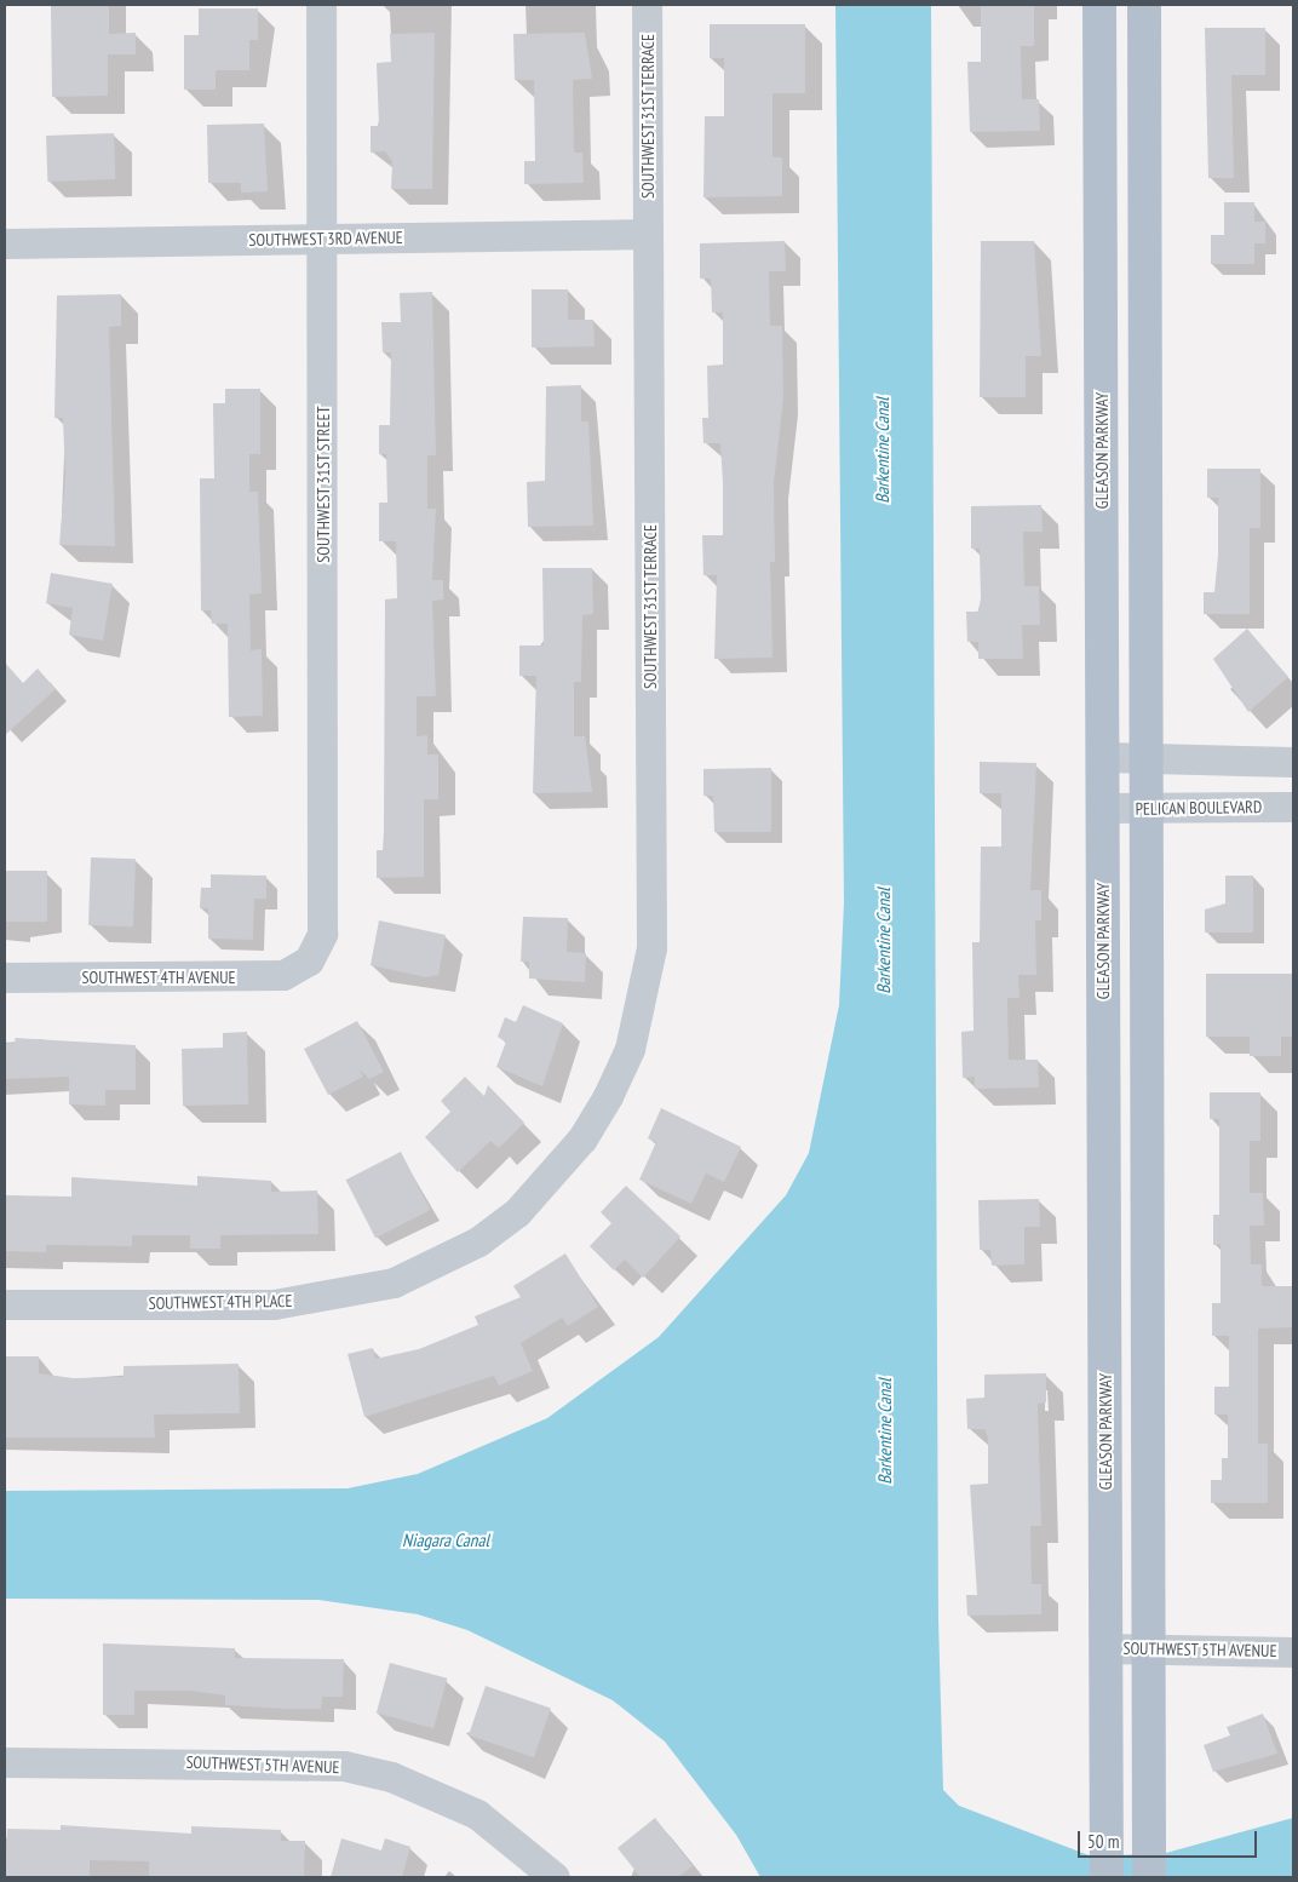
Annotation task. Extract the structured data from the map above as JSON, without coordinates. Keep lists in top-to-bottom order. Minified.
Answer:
{"streets":{"main road":["GLEASON PARKWAY"],"street":["SOUTHWEST 31ST TERRACE","SOUTHWEST 3RD AVENUE","SOUTHWEST 31ST STREET","PELICAN BOULEVARD","SOUTHWEST 4TH AVENUE","SOUTHWEST 4TH PLACE","SOUTHWEST 5TH AVENUE"]},"crossings":[["SOUTHWEST 31ST TERRACE","SOUTHWEST 3RD AVENUE"],["SOUTHWEST 31ST TERRACE","SOUTHWEST 4TH PLACE"],["SOUTHWEST 3RD AVENUE","SOUTHWEST 31ST STREET"],["GLEASON PARKWAY","PELICAN BOULEVARD"],["GLEASON PARKWAY","SOUTHWEST 5TH AVENUE"],["SOUTHWEST 31ST STREET","SOUTHWEST 4TH AVENUE"]],"water":["Barkentine Canal","Niagara Canal"],"scale_bar":"50 m"}
